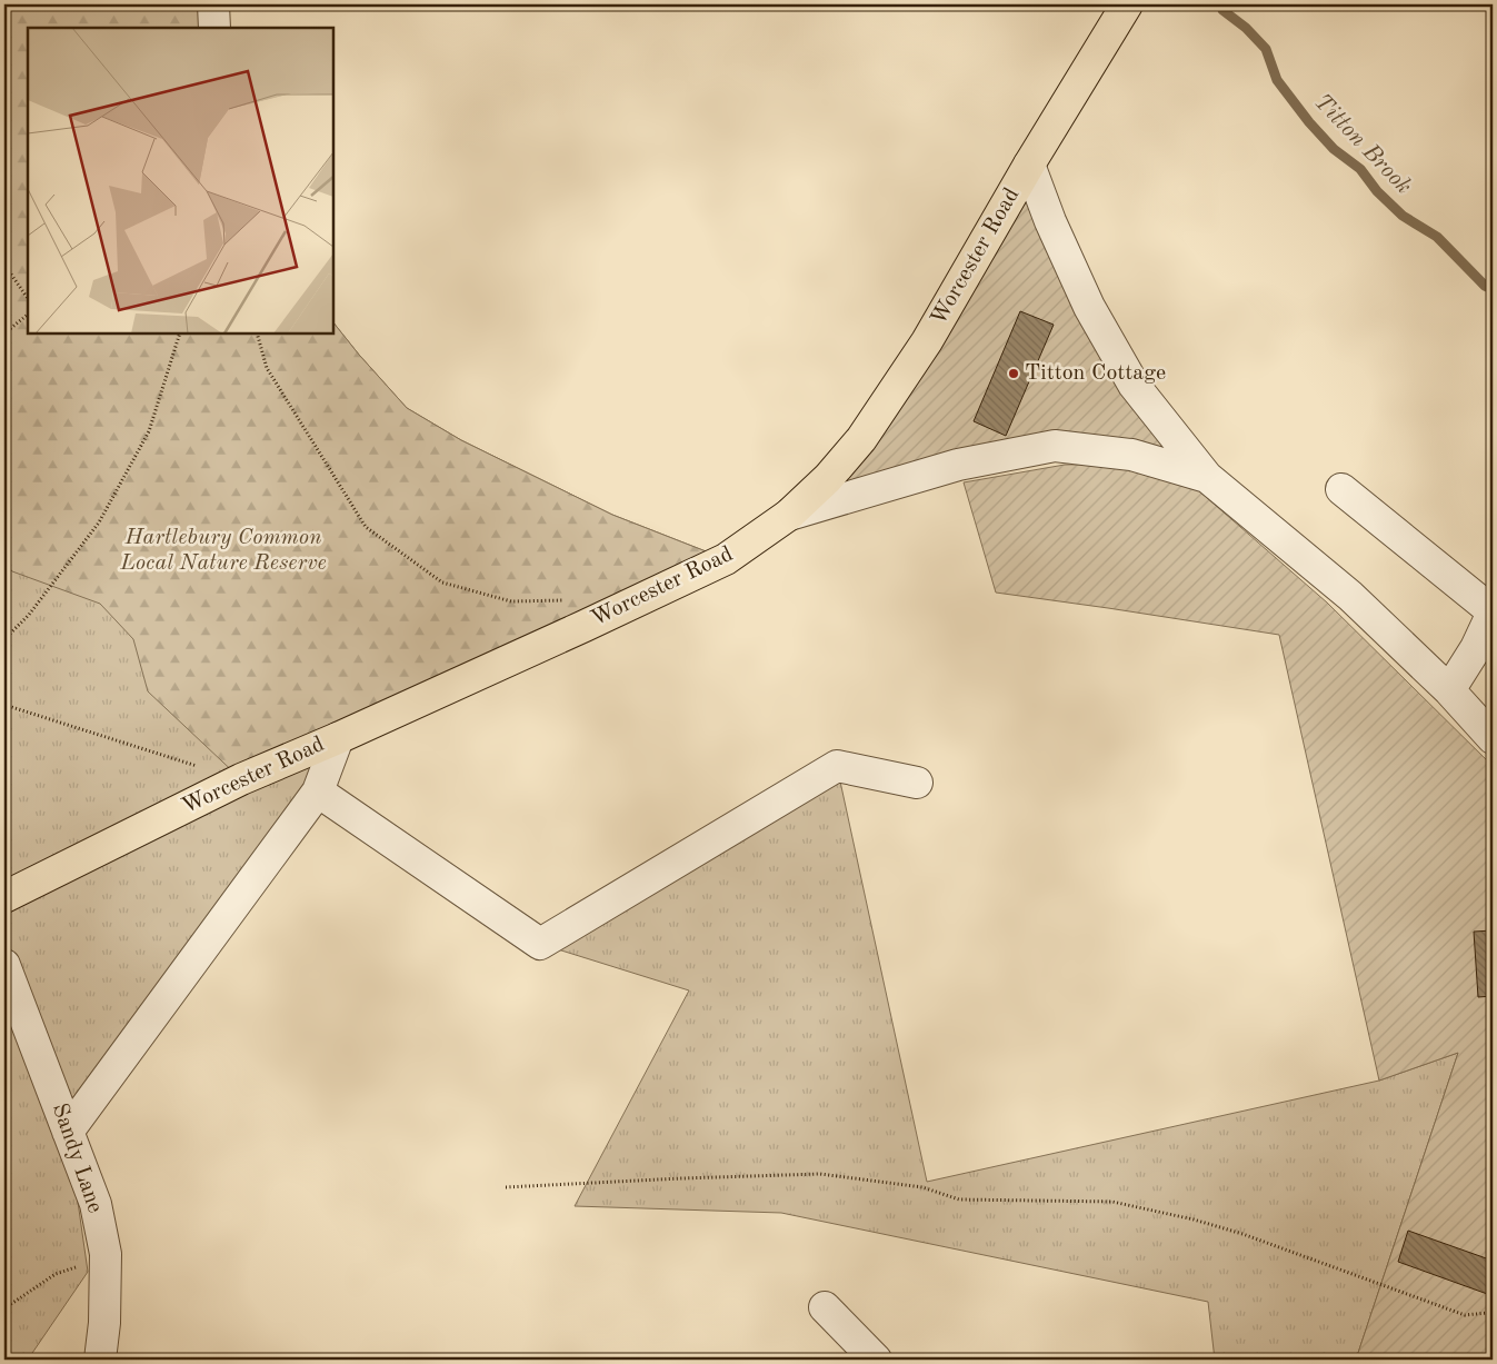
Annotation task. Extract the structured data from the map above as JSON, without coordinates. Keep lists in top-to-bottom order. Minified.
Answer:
{"streets":{"main road":["Worcester Road"],"street":["Sandy Lane"]},"water":["Titton Brook"],"parks":["Hartlebury Common Local Nature Reserve"],"places":["Titton Cottage"]}
